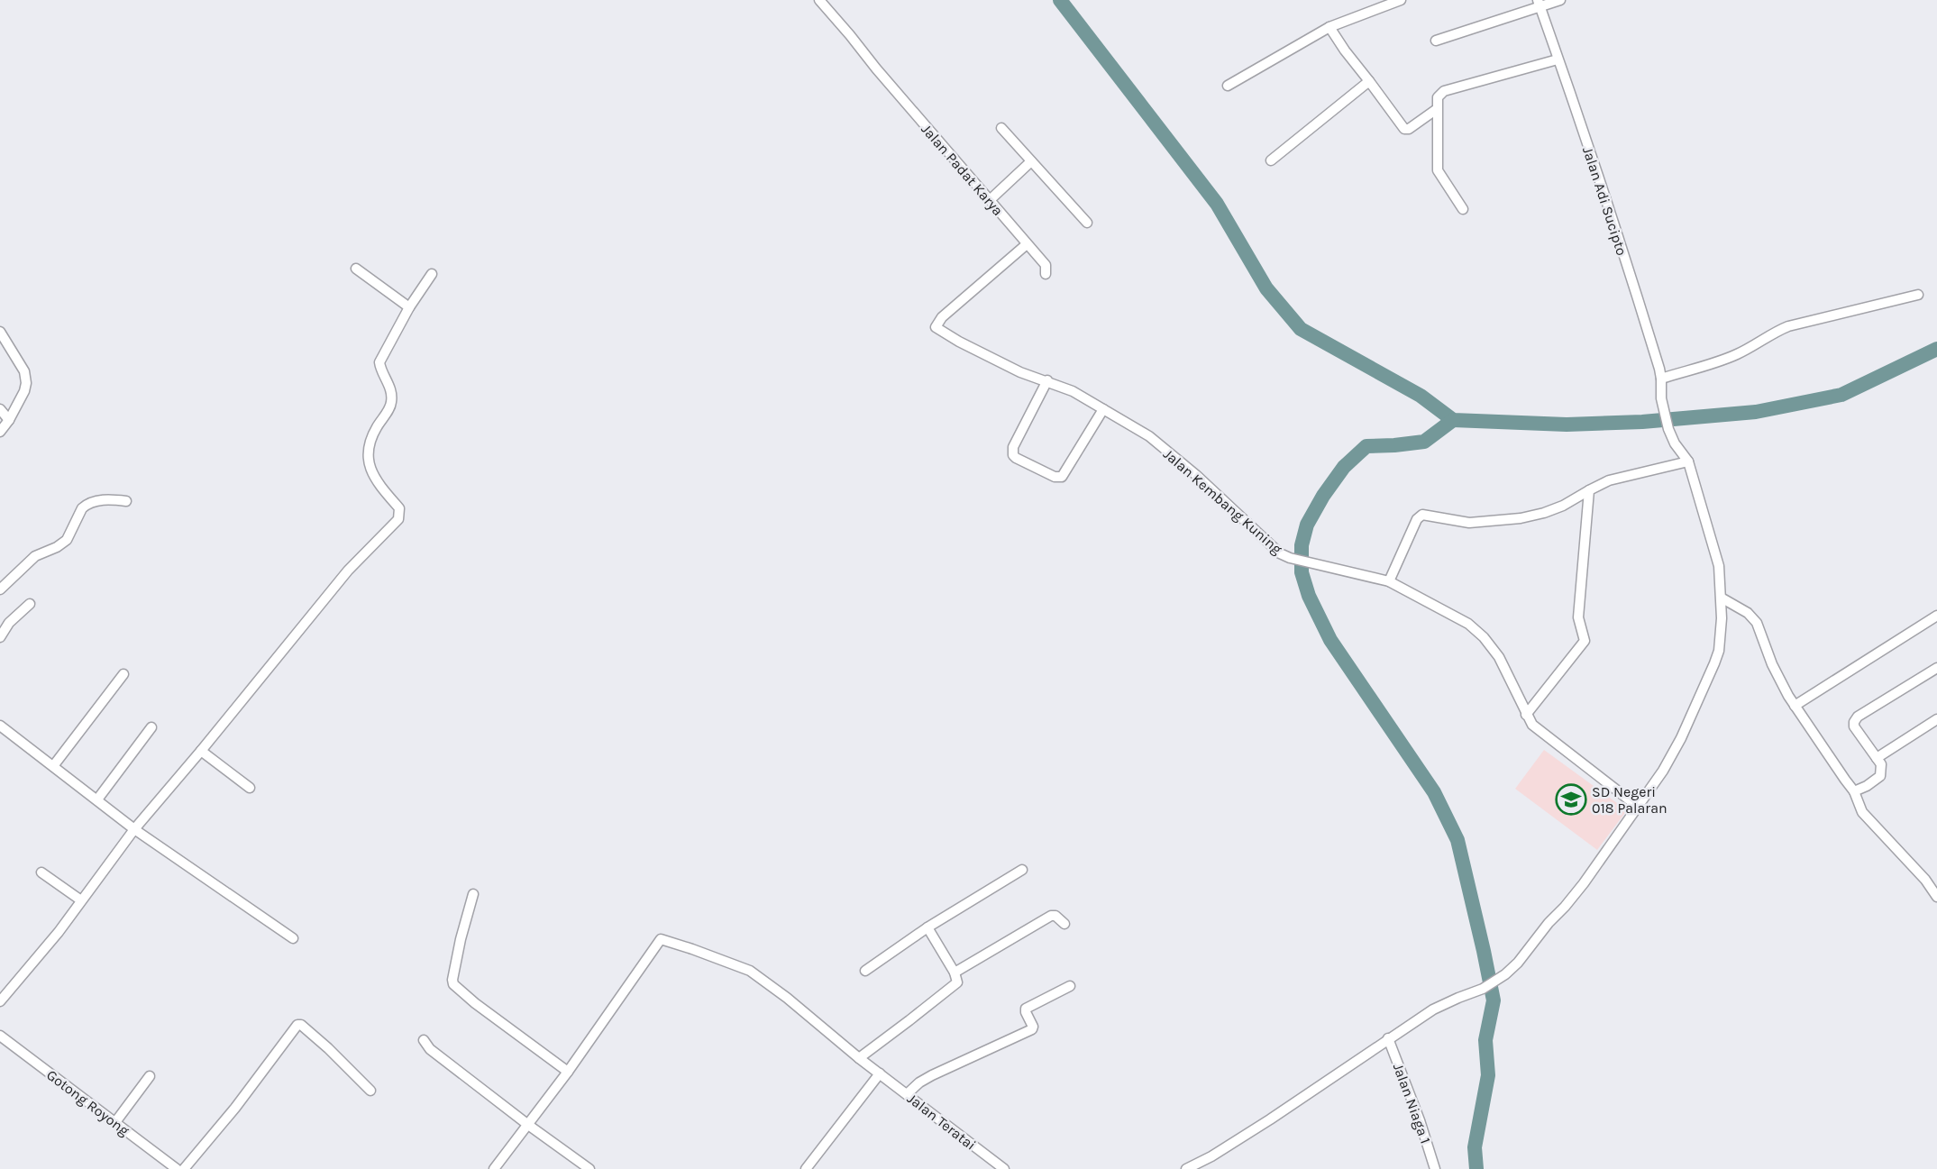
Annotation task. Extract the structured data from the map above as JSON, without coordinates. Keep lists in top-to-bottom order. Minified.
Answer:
{"streets":{"street":["Jalan Padat Karya","Jalan Adi Sucipto","Jalan Kembang Kuning","Gotong Royong","Jalan Niaga 1","Jalan Teratai"]},"crossings":[["Jalan Padat Karya","Jalan Kembang Kuning"],["Jalan Adi Sucipto","Jalan Kembang Kuning"],["Jalan Adi Sucipto","Jalan Niaga 1"]],"places":{"school or university":["SD Negeri 018 Palaran"]}}
